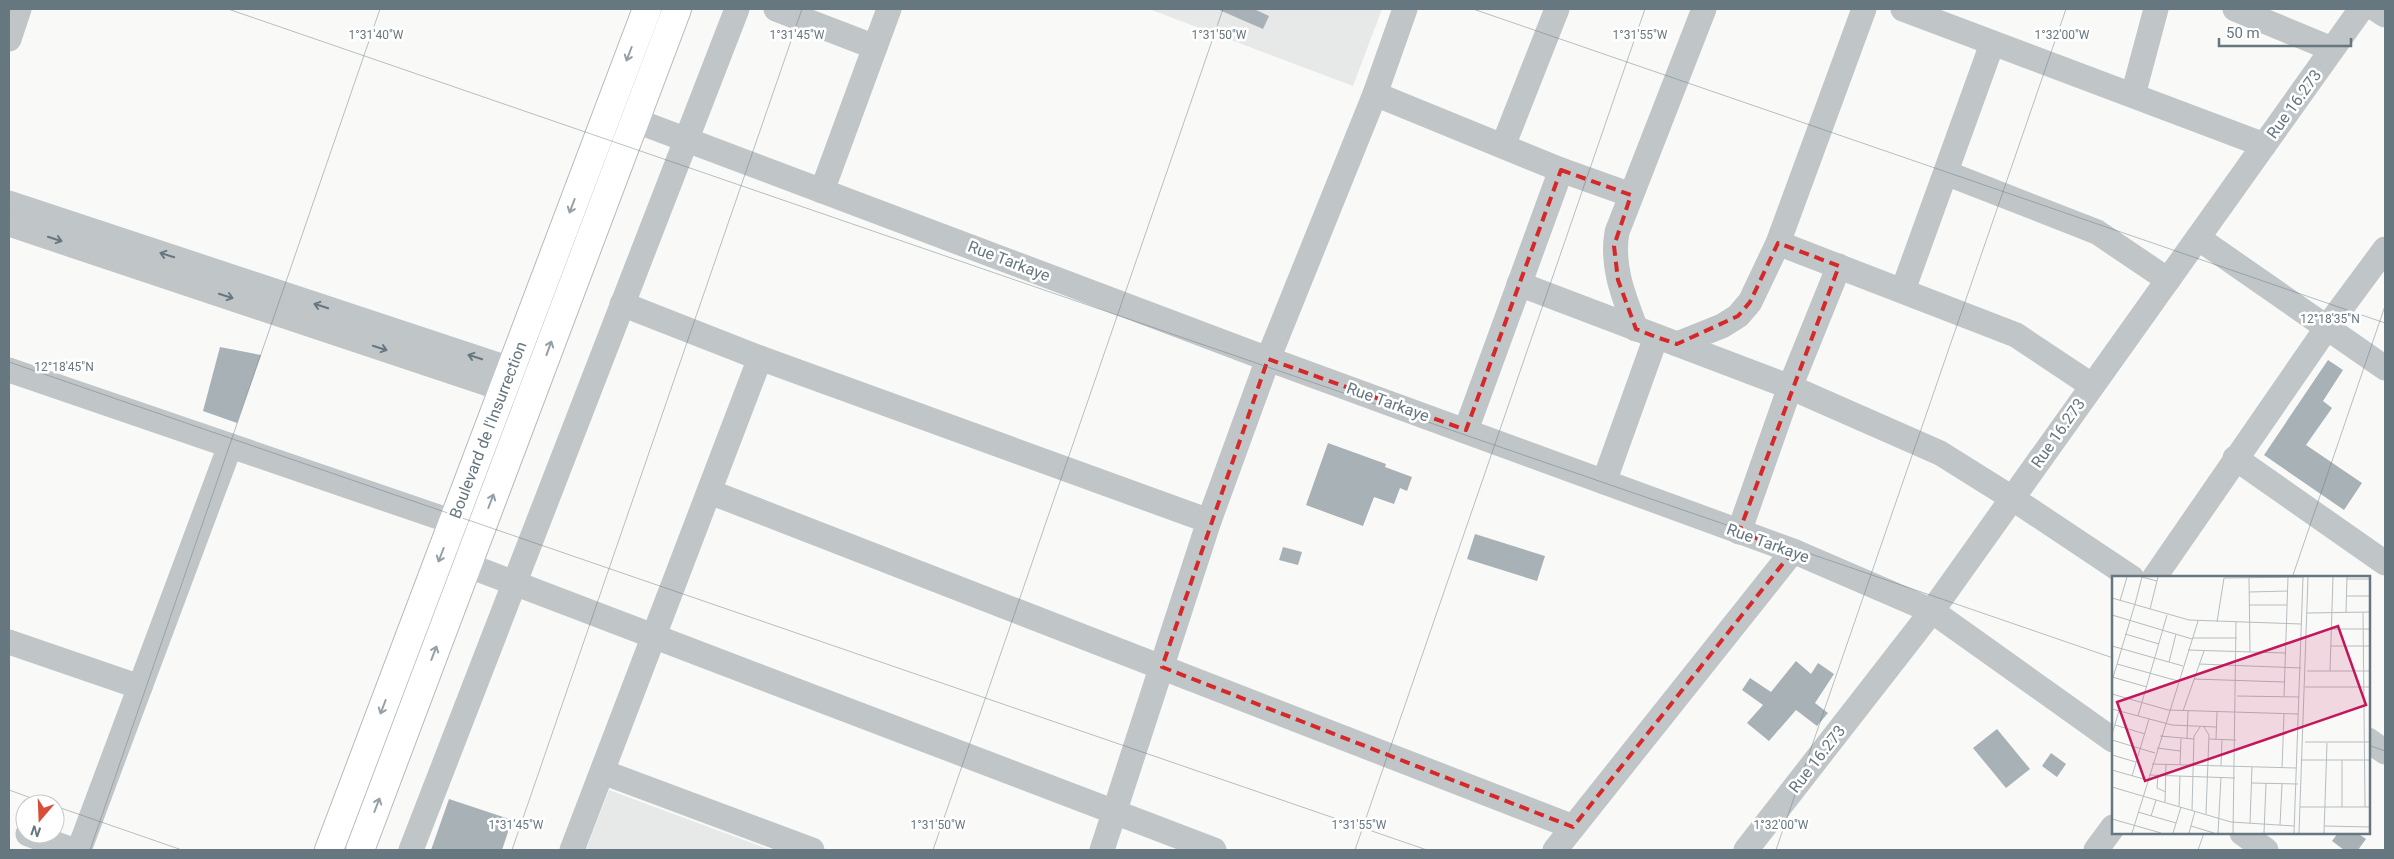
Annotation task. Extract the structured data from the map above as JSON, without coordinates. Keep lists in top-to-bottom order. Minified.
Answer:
{"streets":{"main road":["Boulevard de l'Insurrection"],"street":["Rue 16.273","Rue Tarkaye"]},"crossings":[["Rue 16.273","Rue Tarkaye"],["Rue Tarkaye","Boulevard de l'Insurrection"]],"scale_bar":"50 m","north":"bottom","coordinates":["1°31'40\"W","1°31'45\"W","1°31'50\"W","1°31'55\"W","1°32'00\"W","12°18'35\"N","12°18'45\"N"]}
